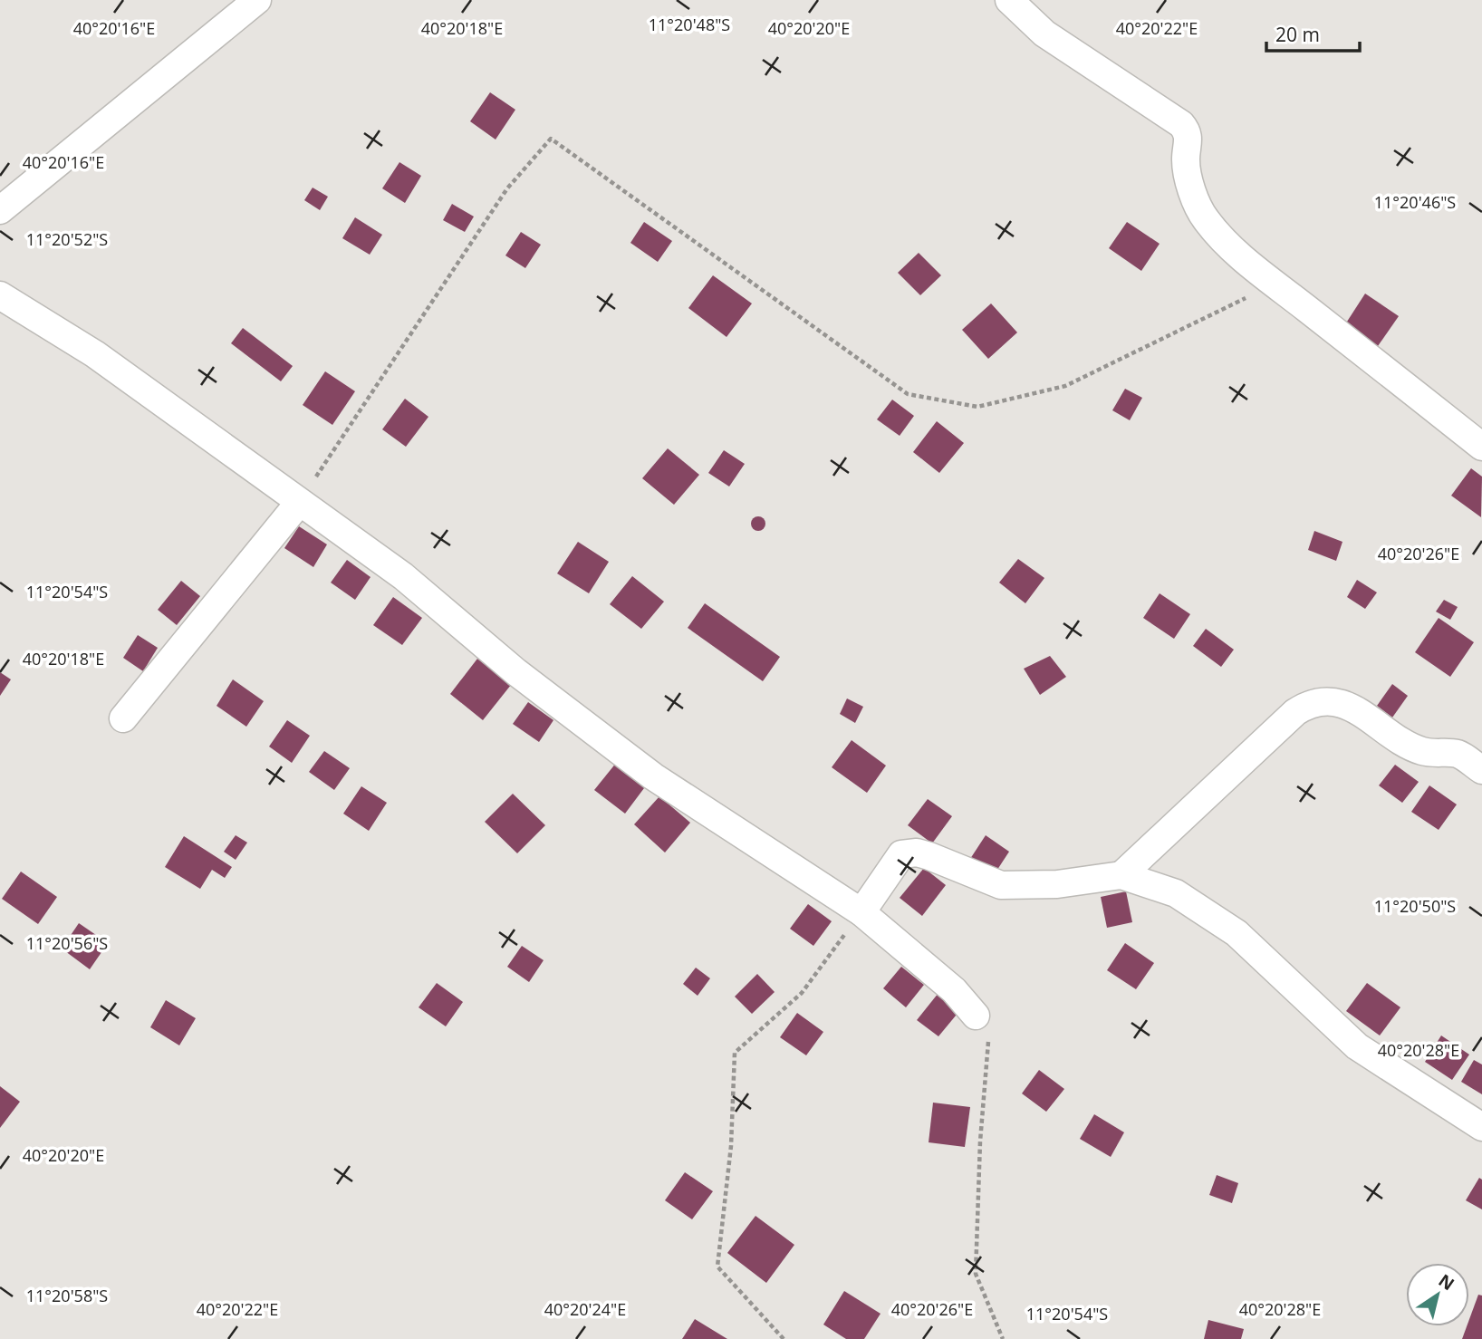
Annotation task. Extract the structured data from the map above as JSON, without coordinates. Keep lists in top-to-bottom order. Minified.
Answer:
{"scale_bar":"20 m","north":"top right","coordinates":["11°20'48\"S","40°20'16\"E","40°20'18\"E","40°20'20\"E","40°20'22\"E","11°20'46\"S","11°20'52\"S","40°20'26\"E","11°20'54\"S","11°20'50\"S","11°20'56\"S","40°20'28\"E","11°20'58\"S","40°20'24\"E"]}
